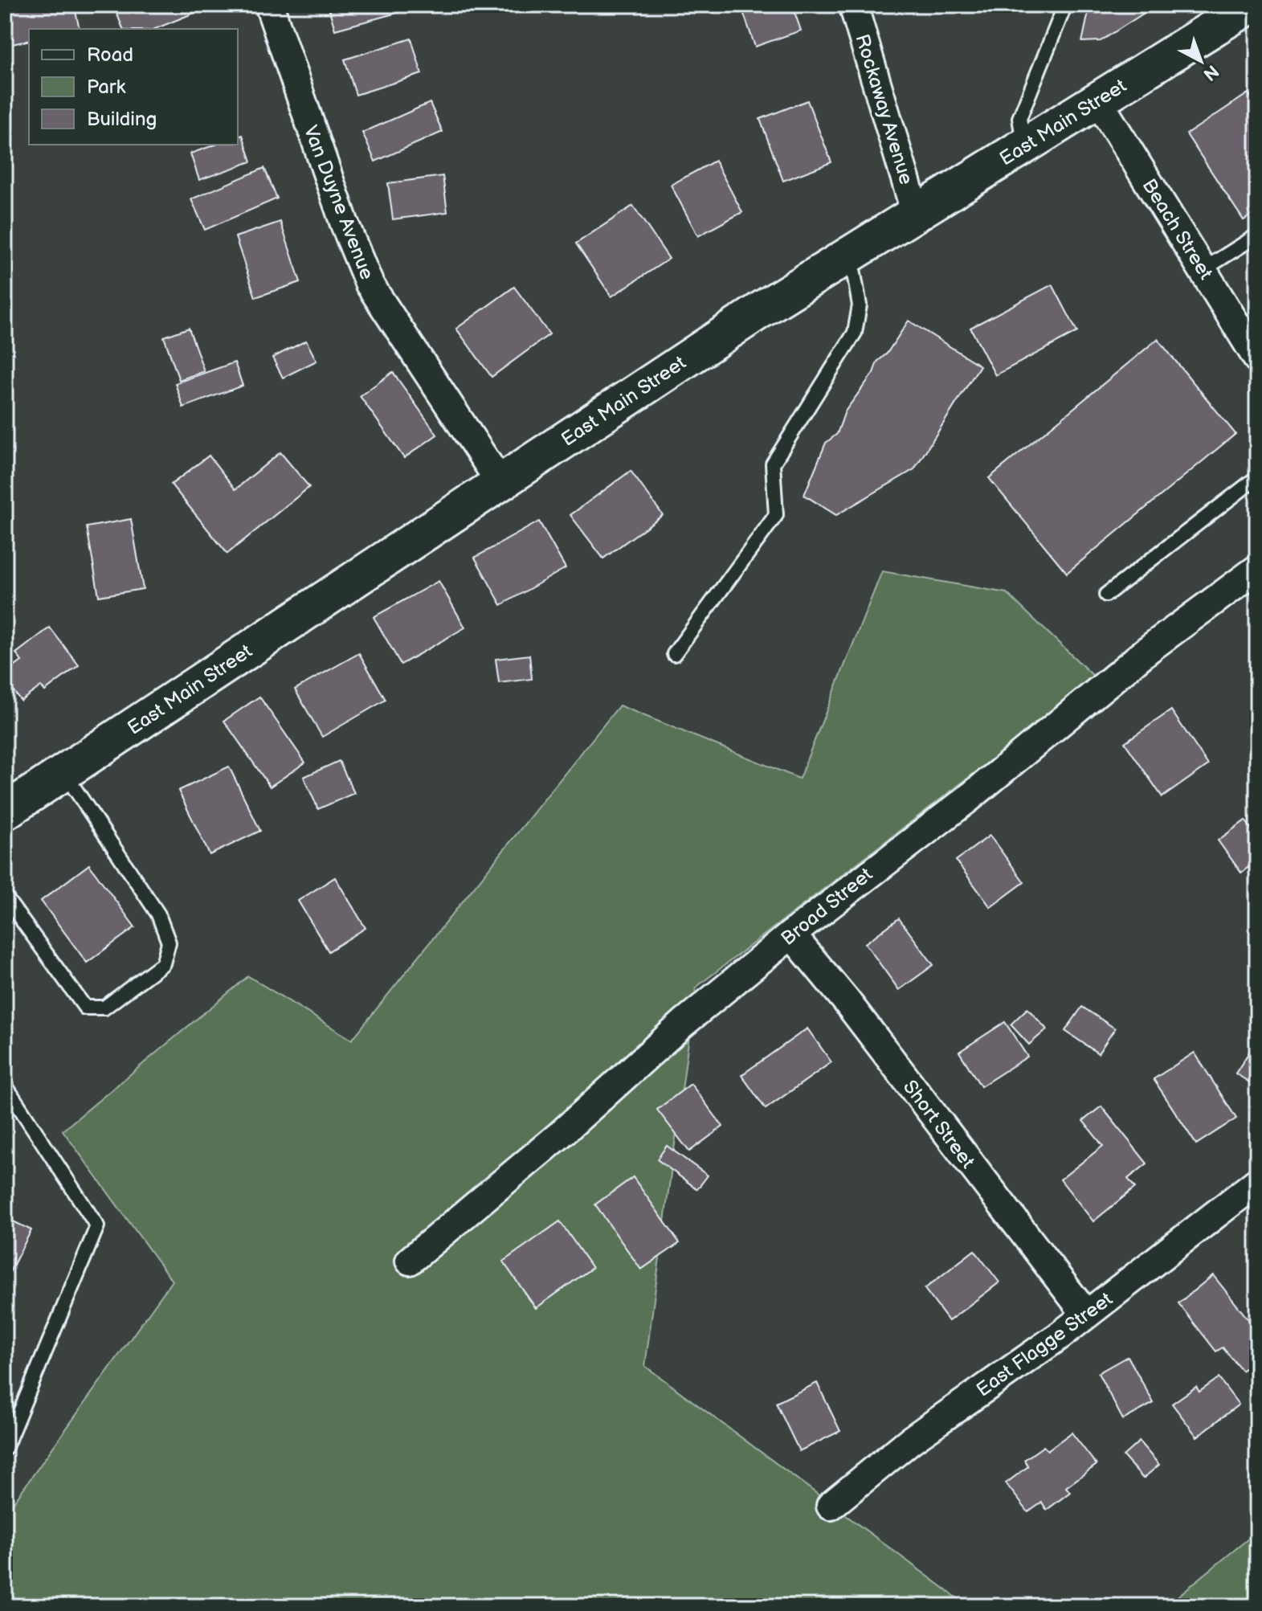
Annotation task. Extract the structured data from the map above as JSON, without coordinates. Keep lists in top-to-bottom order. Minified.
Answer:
{"streets":{"street":["Rockaway Avenue","East Main Street","Van Duyne Avenue","Beach Street","Broad Street","Short Street","East Flagge Street"]},"crossings":[["Rockaway Avenue","East Main Street"],["East Main Street","Van Duyne Avenue"],["East Main Street","Beach Street"],["Broad Street","Short Street"],["Short Street","East Flagge Street"]],"legend":["Road","Park","Building"],"north":"bottom right"}
